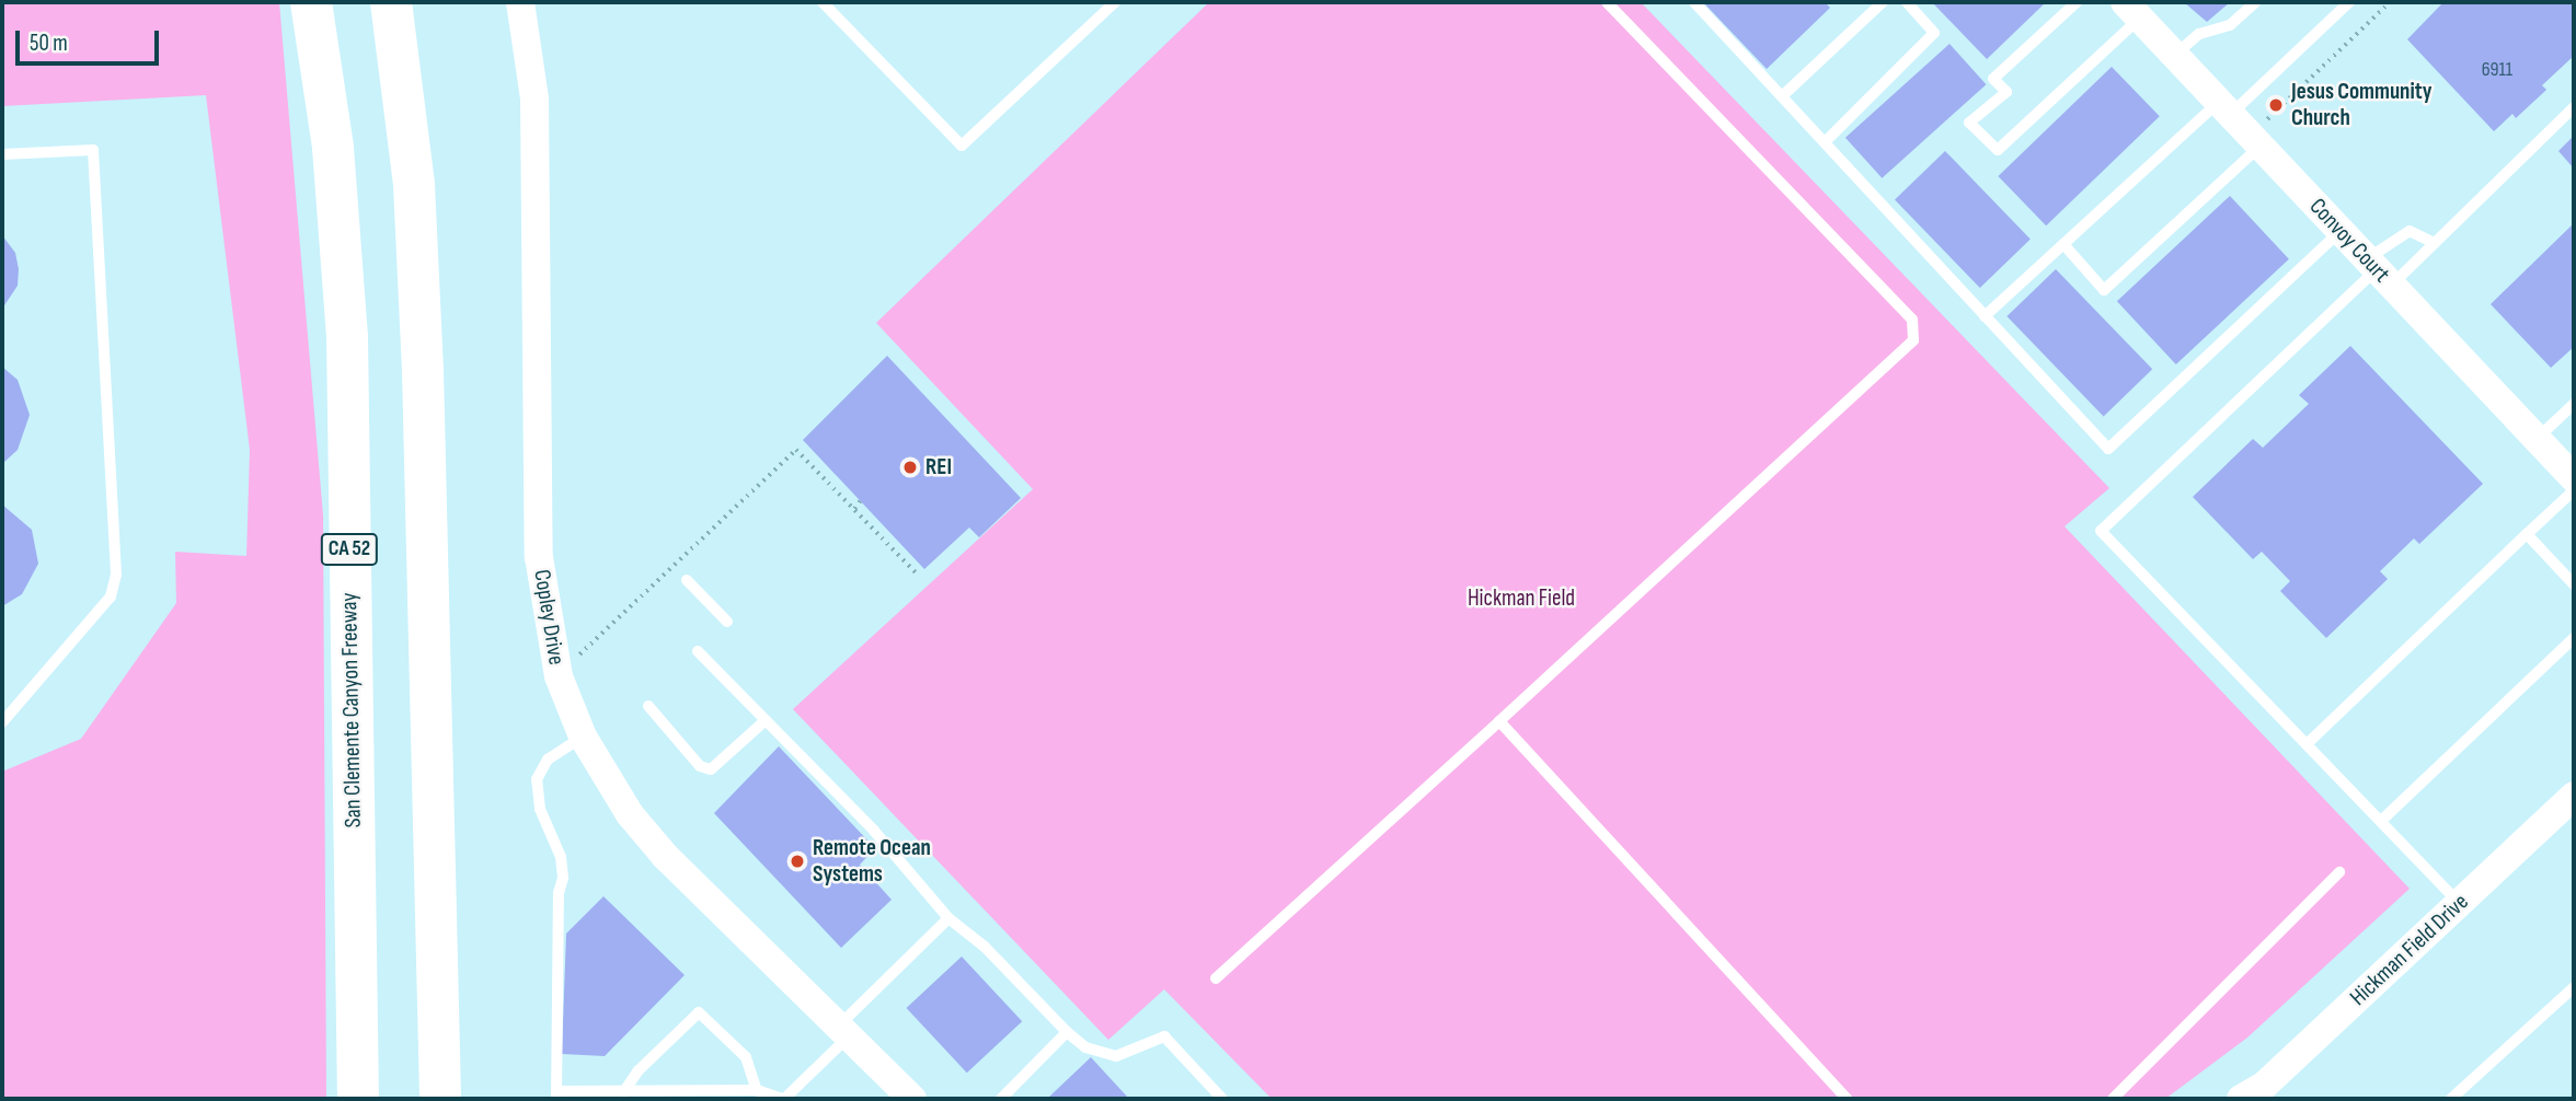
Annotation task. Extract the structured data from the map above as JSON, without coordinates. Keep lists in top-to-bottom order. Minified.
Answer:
{"streets":{"highway":["CA 52","San Clemente Canyon Freeway"],"street":["Convoy Court","Copley Drive","Hickman Field Drive"]},"parks":["Hickman Field"],"places":["Jesus Community Church","REI","Remote Ocean Systems"],"house_numbers":["6911"],"scale_bar":"50 m"}
